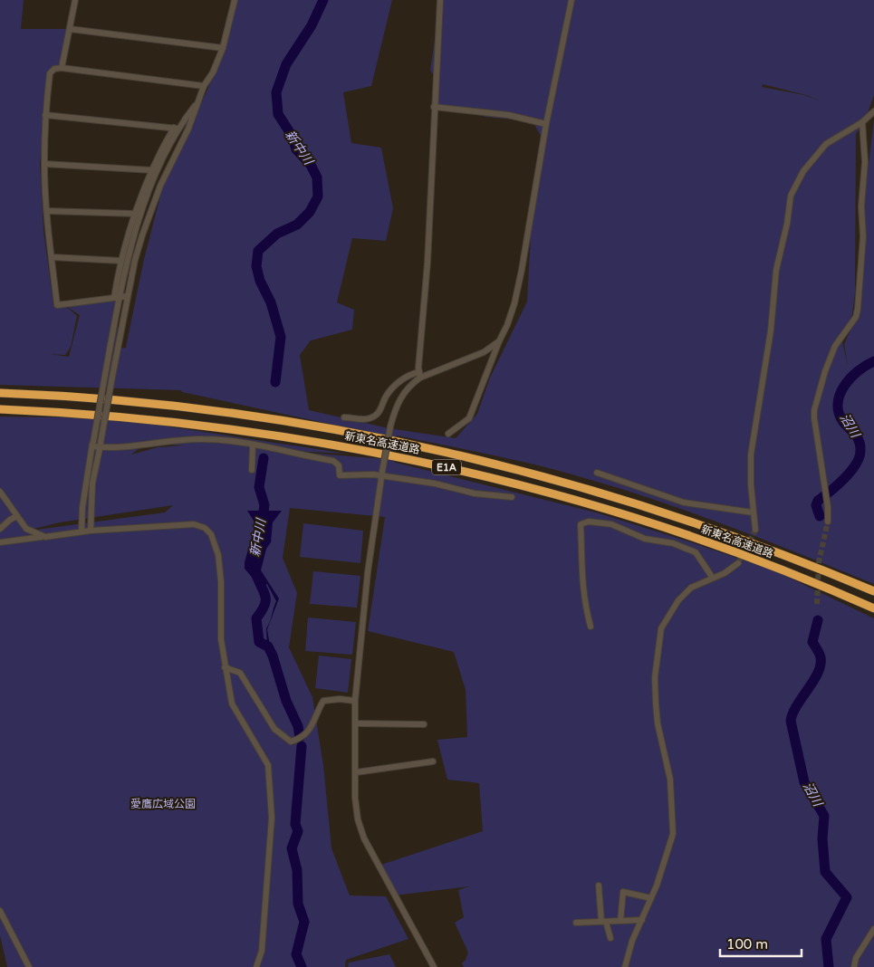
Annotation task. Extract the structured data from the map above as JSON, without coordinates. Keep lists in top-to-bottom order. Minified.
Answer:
{"streets":{"highway":["新東名高速道路","E1A"]},"water":["新中川","沼川"],"parks":["愛鷹広域公園"],"scale_bar":"100 m"}
